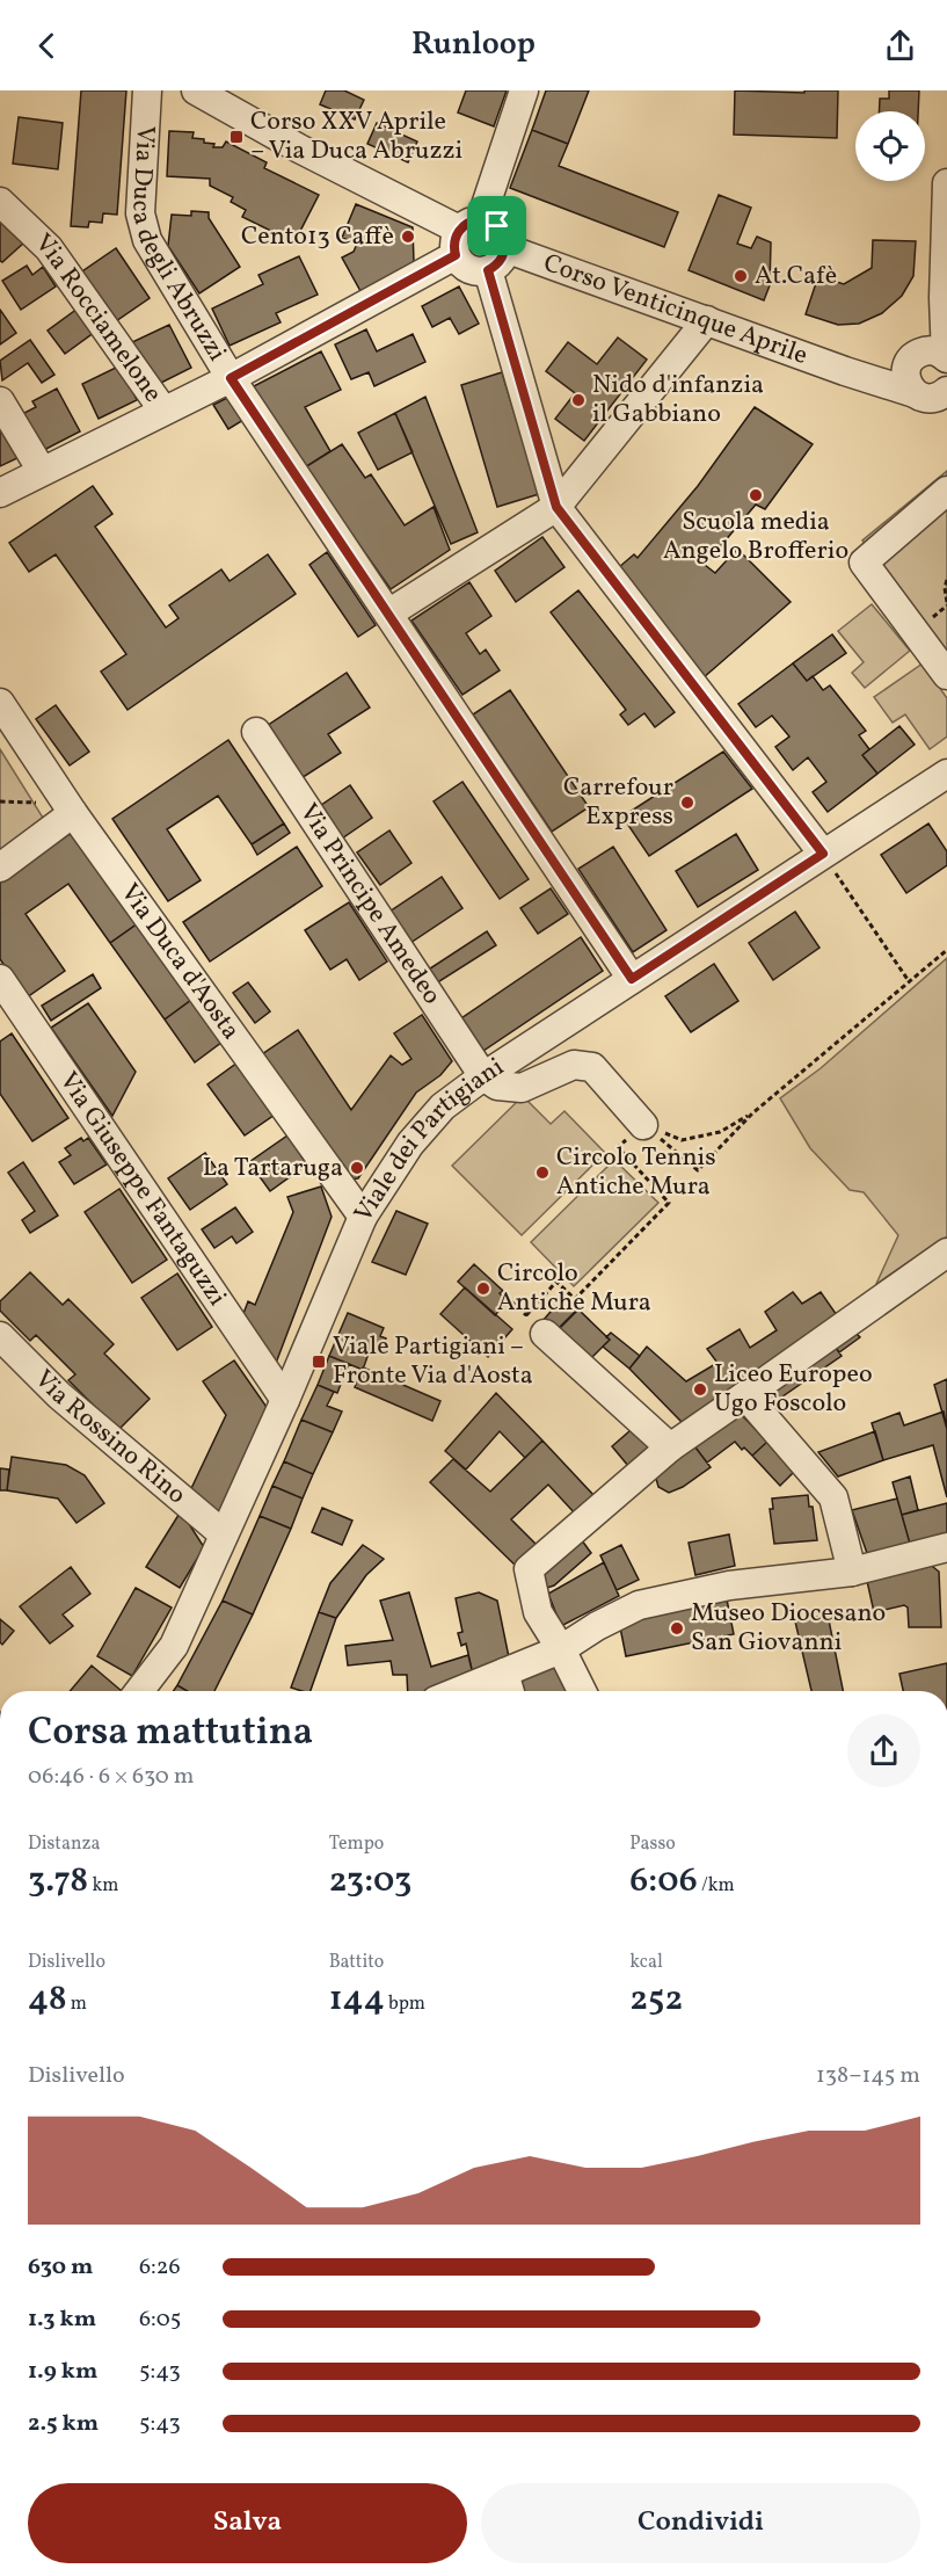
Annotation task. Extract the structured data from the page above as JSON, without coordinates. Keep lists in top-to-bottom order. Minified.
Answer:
{"streets":{"street":["Via Duca degli Abruzzi","Corso Venticinque Aprile","Via Rocciamelone","Via Principe Amedeo","Via Duca d'Aosta","Viale dei Partigiani","Via Giuseppe Fantaguzzi","Via Rossino Rino"]},"crossings":[["Via Duca degli Abruzzi","Viale dei Partigiani"],["Via Principe Amedeo","Viale dei Partigiani"],["Via Duca d'Aosta","Viale dei Partigiani"],["Viale dei Partigiani","Via Giuseppe Fantaguzzi"],["Viale dei Partigiani","Via Rossino Rino"]],"places":{"transit":["Corso XXV Aprile – Via Duca Abruzzi","Viale Partigiani – Fronte Via d'Aosta"],"other":["Cento13 Caffè","At.Cafè","Nido d'infanzia il Gabbiano","Scuola media Angelo Brofferio","Carrefour Express","La Tartaruga","Circolo Tennis Antiche Mura","Circolo Antiche Mura","Liceo Europeo Ugo Foscolo","Museo Diocesano San Giovanni"]},"page":{"header":"Runloop","heading":["Corsa mattutina","06:46 · 6 × 630 m"],"stats":[["Distanza","3.78 km"],["Tempo","23:03"],["Passo","6:06 /km"],["Dislivello","48 m"],["Battito","144 bpm"],["kcal","252"]],"chart":["Dislivello","138–145 m"],"list":[{"name":"630 m","note":"6:26"},{"name":"1.3 km","note":"6:05"},{"name":"1.9 km","note":"5:43"},{"name":"2.5 km","note":"5:43"}],"buttons":["Salva","Condividi"]}}
